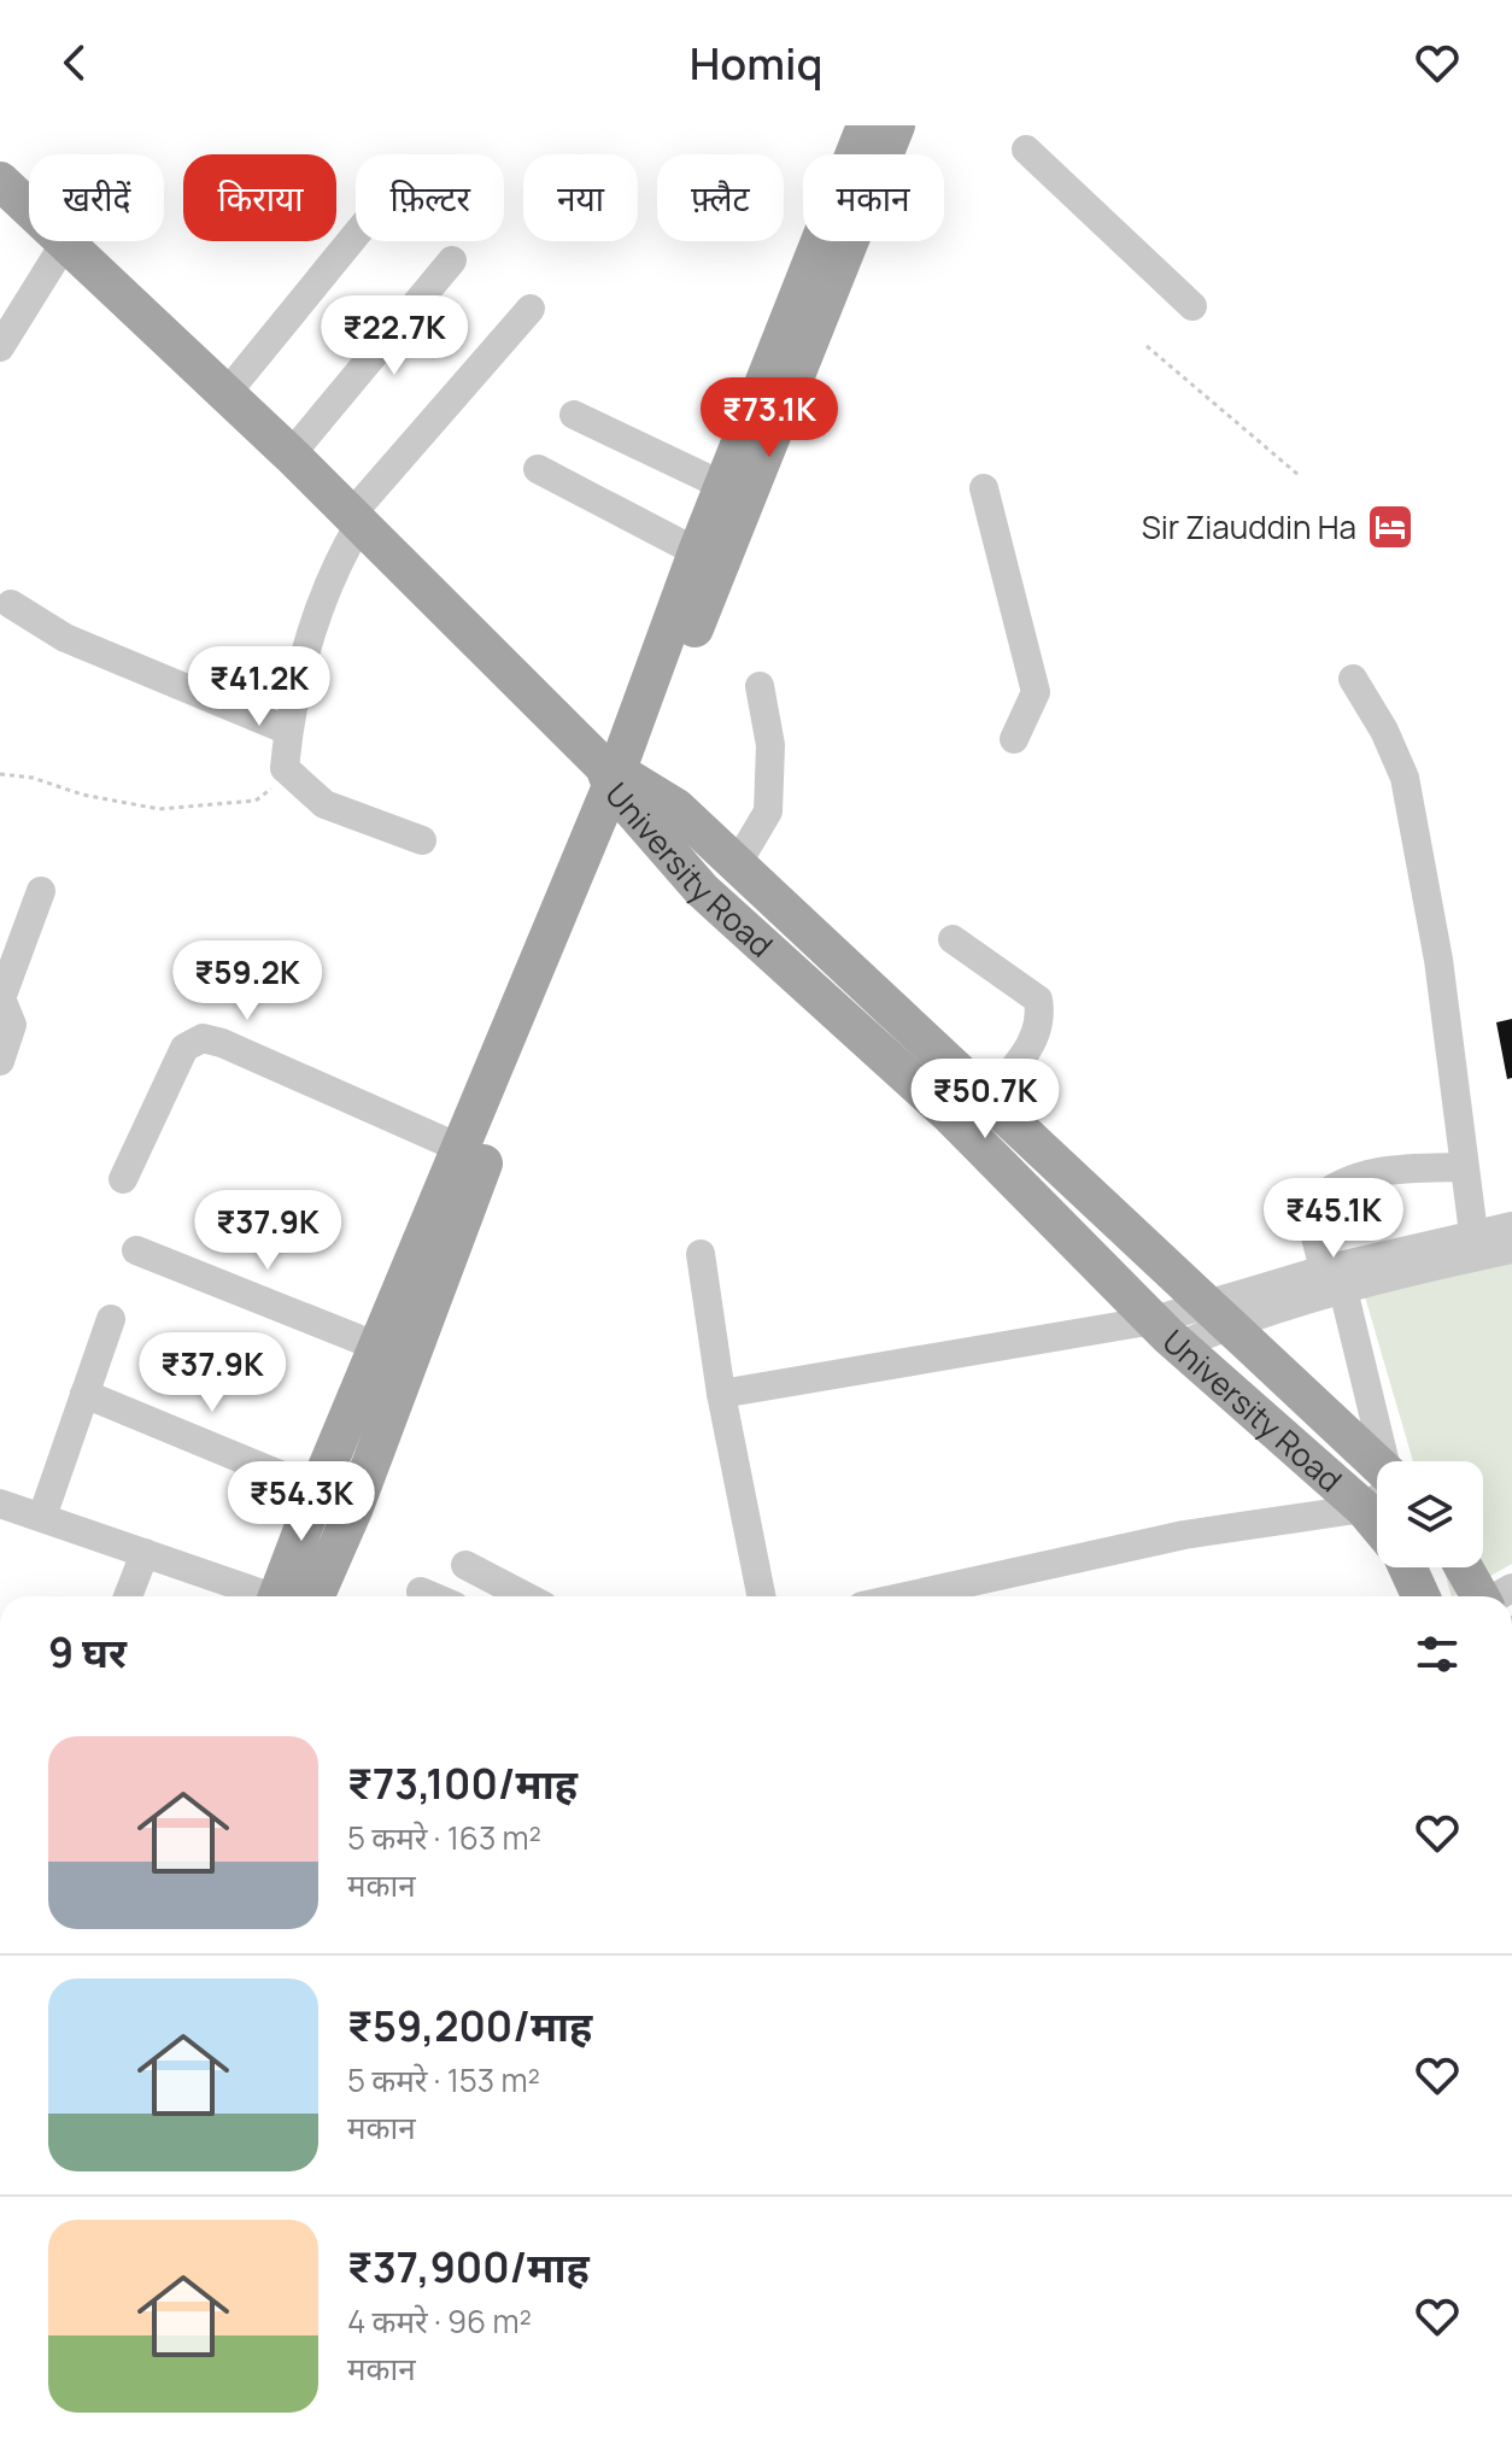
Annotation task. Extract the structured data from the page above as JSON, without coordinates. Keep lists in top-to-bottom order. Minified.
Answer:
{"streets":{"main road":["University Road"]},"places":{"hotel":["Sir Ziauddin Ha"]},"page":{"header":"Homiq","chip":["खरीदें","किराया","फ़िल्टर","नया","फ़्लैट","मकान"],"price":["₹22.7K","₹73.1K","₹41.2K","₹59.2K","₹50.7K","₹45.1K","₹37.9K","₹37.9K","₹54.3K"],"heading":"9 घर","list":[{"name":"₹73,100/माह","note":"5 कमरे · 163 m² · मकान"},{"name":"₹59,200/माह","note":"5 कमरे · 153 m² · मकान"},{"name":"₹37,900/माह","note":"4 कमरे · 96 m² · मकान"}]}}
